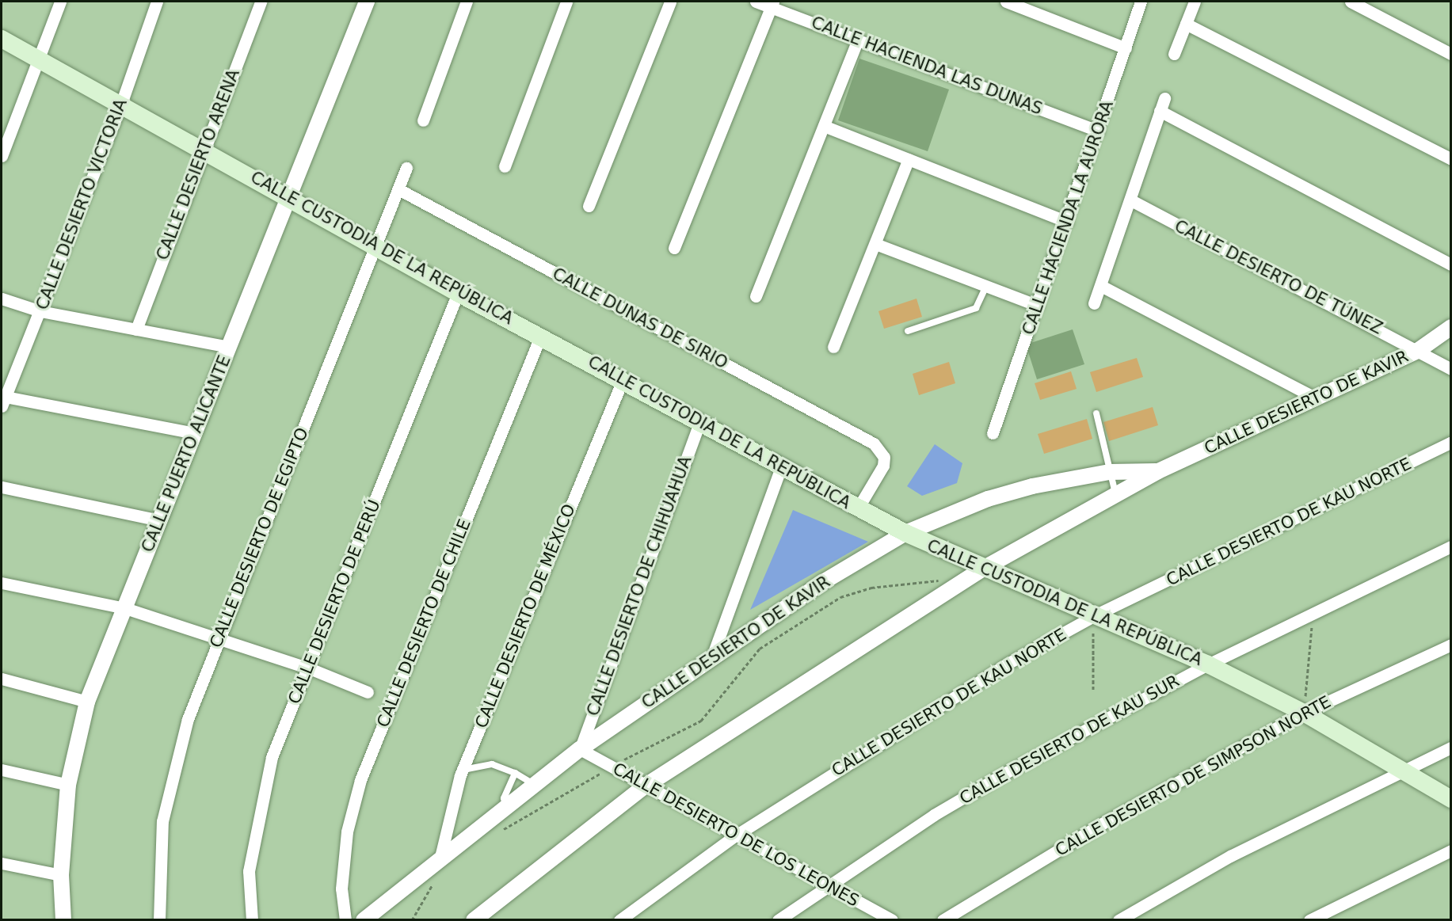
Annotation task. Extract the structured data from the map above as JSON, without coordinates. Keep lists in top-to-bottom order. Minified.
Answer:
{"streets":{"main road":["CALLE CUSTODIA DE LA REPÚBLICA"],"street":["CALLE HACIENDA LAS DUNAS","CALLE DESIERTO ARENA","CALLE DESIERTO VICTORIA","CALLE HACIENDA LA AURORA","CALLE DESIERTO DE TÚNEZ","CALLE DUNAS DE SIRIO","CALLE DESIERTO DE KAVIR","CALLE PUERTO ALICANTE","CALLE DESIERTO DE KAU NORTE","CALLE DESIERTO DE EGIPTO","CALLE DESIERTO DE CHIHUAHUA","CALLE DESIERTO DE PERÚ","CALLE DESIERTO DE MÉXICO","CALLE DESIERTO DE CHILE","CALLE DESIERTO DE KAU SUR","CALLE DESIERTO DE SIMPSON NORTE","CALLE DESIERTO DE LOS LEONES"]},"crossings":[["CALLE HACIENDA LAS DUNAS","CALLE HACIENDA LA AURORA"],["CALLE DESIERTO ARENA","CALLE CUSTODIA DE LA REPÚBLICA"],["CALLE DESIERTO VICTORIA","CALLE CUSTODIA DE LA REPÚBLICA"],["CALLE CUSTODIA DE LA REPÚBLICA","CALLE DUNAS DE SIRIO"],["CALLE CUSTODIA DE LA REPÚBLICA","CALLE DESIERTO DE KAVIR"],["CALLE CUSTODIA DE LA REPÚBLICA","CALLE PUERTO ALICANTE"],["CALLE CUSTODIA DE LA REPÚBLICA","CALLE DESIERTO DE KAU NORTE"],["CALLE CUSTODIA DE LA REPÚBLICA","CALLE DESIERTO DE EGIPTO"],["CALLE CUSTODIA DE LA REPÚBLICA","CALLE DESIERTO DE CHIHUAHUA"],["CALLE CUSTODIA DE LA REPÚBLICA","CALLE DESIERTO DE PERÚ"],["CALLE CUSTODIA DE LA REPÚBLICA","CALLE DESIERTO DE MÉXICO"],["CALLE CUSTODIA DE LA REPÚBLICA","CALLE DESIERTO DE CHILE"],["CALLE CUSTODIA DE LA REPÚBLICA","CALLE DESIERTO DE KAU SUR"],["CALLE CUSTODIA DE LA REPÚBLICA","CALLE DESIERTO DE SIMPSON NORTE"],["CALLE DESIERTO DE TÚNEZ","CALLE DESIERTO DE KAVIR"],["CALLE DUNAS DE SIRIO","CALLE DESIERTO DE EGIPTO"],["CALLE DESIERTO DE KAVIR","CALLE DESIERTO DE CHIHUAHUA"],["CALLE DESIERTO DE KAVIR","CALLE DESIERTO DE MÉXICO"],["CALLE DESIERTO DE KAVIR","CALLE DESIERTO DE LOS LEONES"],["CALLE DESIERTO DE KAU NORTE","CALLE DESIERTO DE LOS LEONES"],["CALLE DESIERTO DE CHIHUAHUA","CALLE DESIERTO DE LOS LEONES"],["CALLE DESIERTO DE KAU SUR","CALLE DESIERTO DE LOS LEONES"]]}
